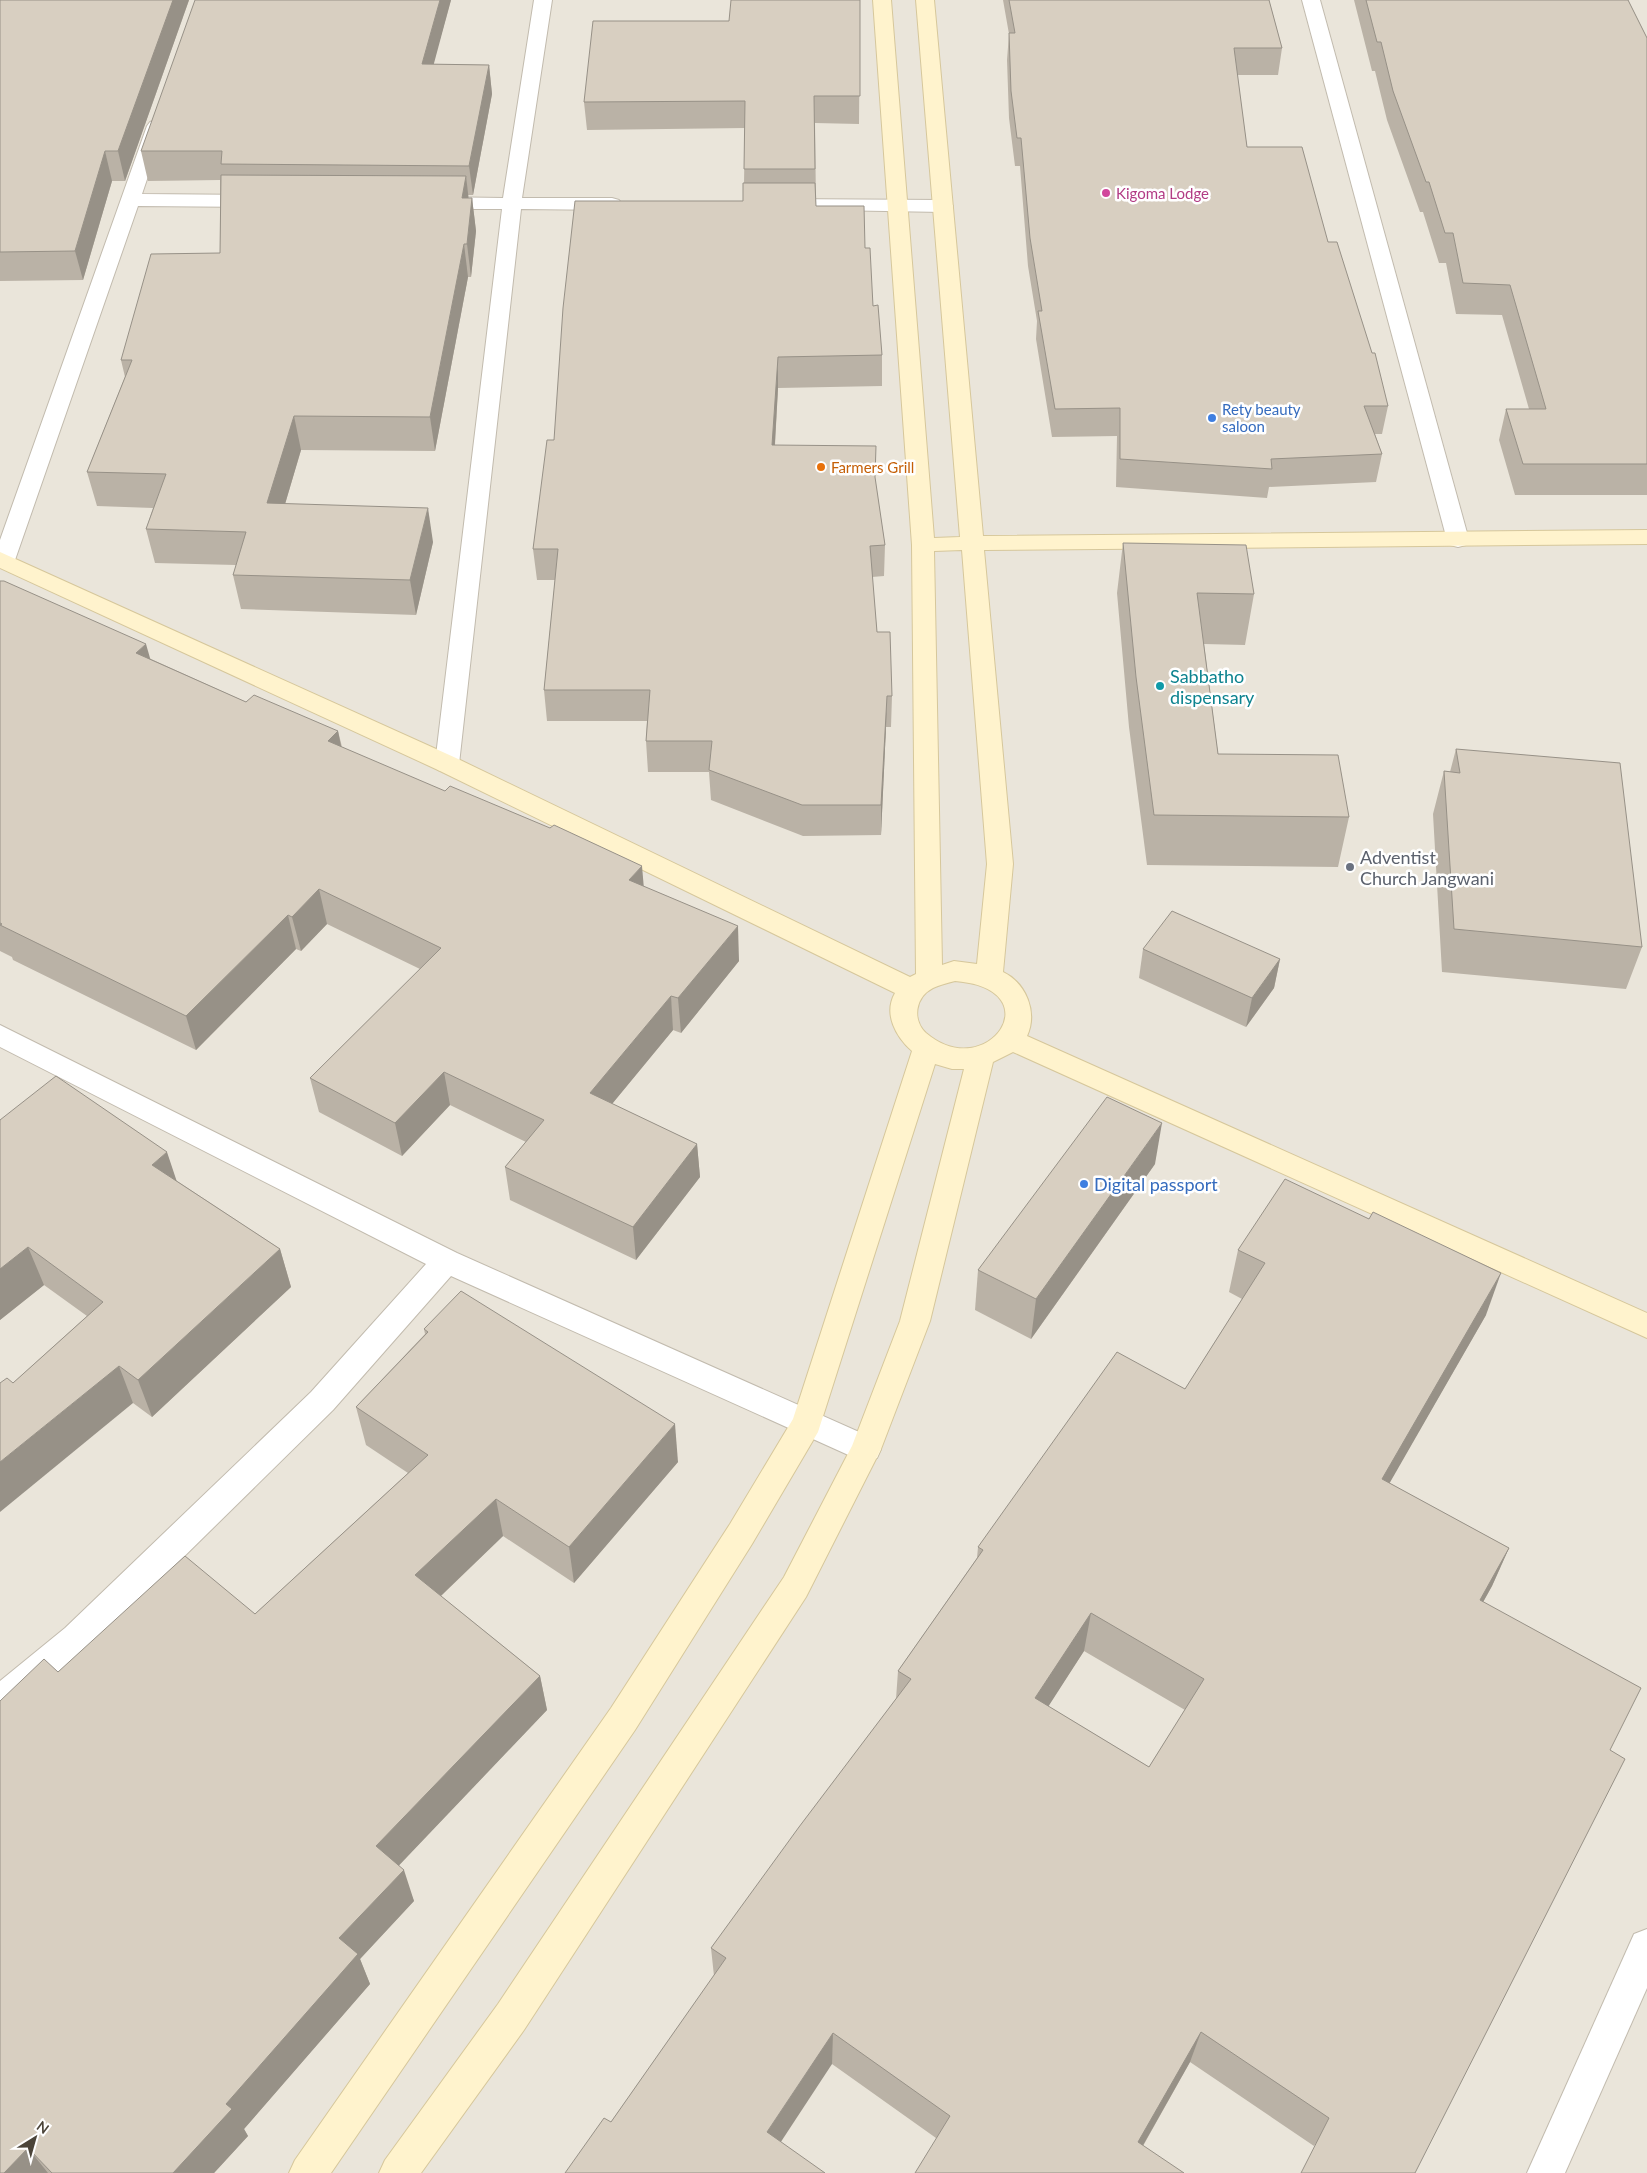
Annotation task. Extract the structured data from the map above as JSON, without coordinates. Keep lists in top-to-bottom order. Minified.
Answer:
{"places":["Kigoma Lodge","Rety beauty saloon","Farmers Grill","Sabbatho dispensary","Adventist Church Jangwani","Digital passport"],"north":"top right"}
